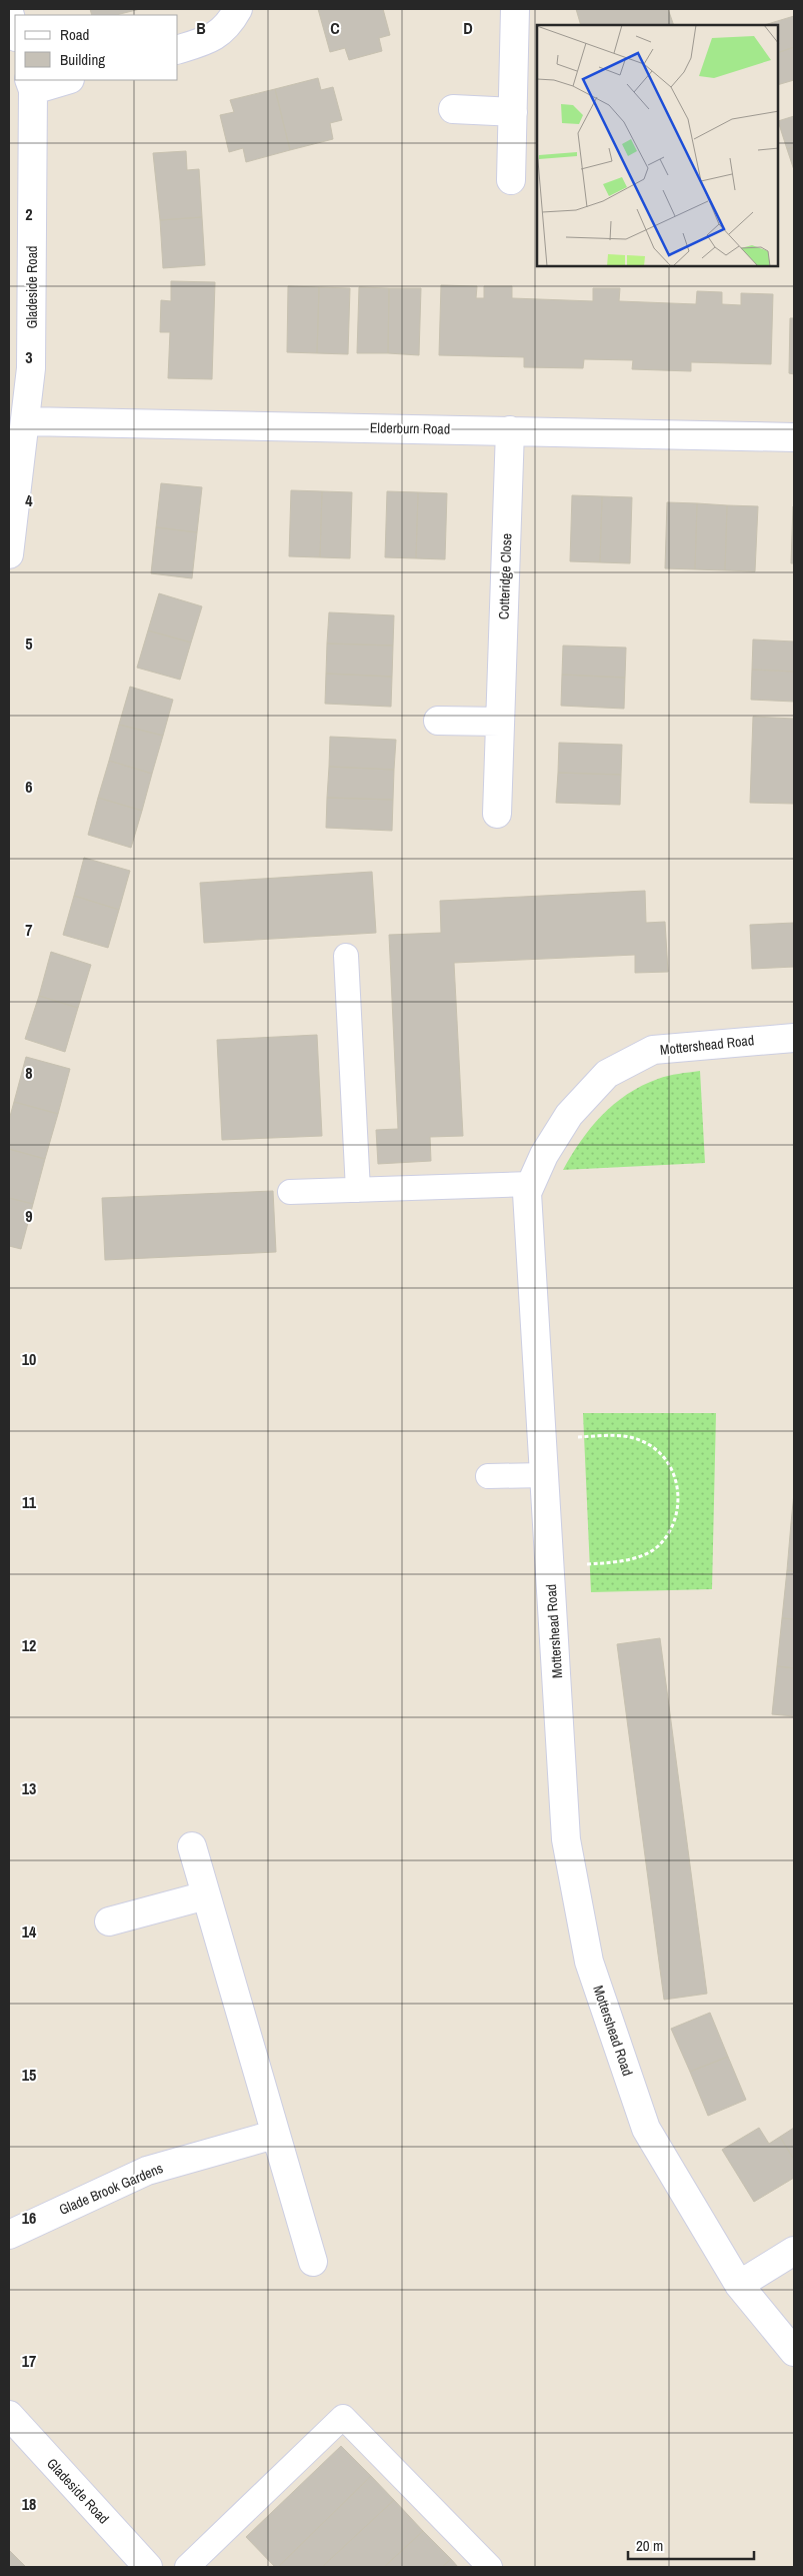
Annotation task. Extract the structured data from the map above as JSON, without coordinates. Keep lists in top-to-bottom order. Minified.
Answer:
{"streets":{"street":["Gladeside Road","Elderburn Road","Cotteridge Close","Mottershead Road","Glade Brook Gardens"]},"crossings":[["Gladeside Road","Elderburn Road"],["Elderburn Road","Cotteridge Close"]],"legend":["Road","Building"],"scale_bar":"20 m","grid":{"columns":["B","C","D"],"rows":["2","3","4","5","6","7","8","9","10","11","12","13","14","15","16","17","18"]}}
